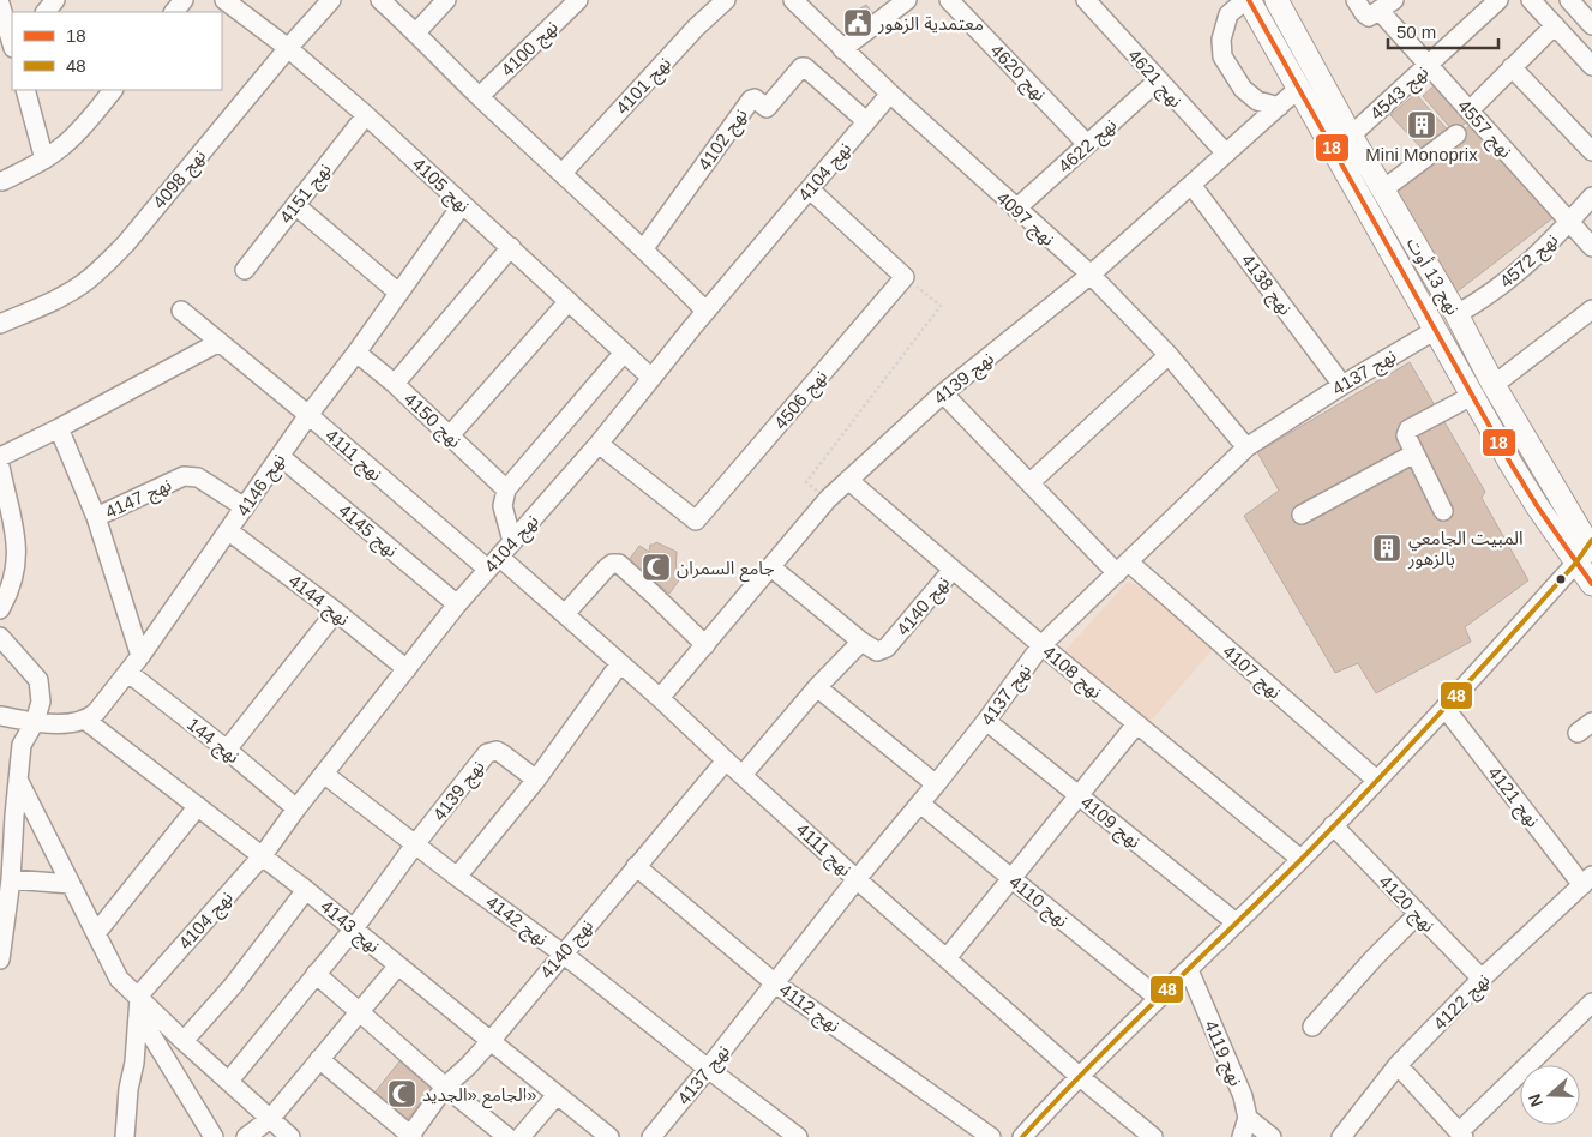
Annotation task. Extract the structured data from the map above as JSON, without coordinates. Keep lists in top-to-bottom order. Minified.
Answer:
{"streets":{"main road":["نهج 13 أوت"],"street":["نهج 4100","نهج 4620","نهج 4621","نهج 4101","نهج 4543","نهج 4557","نهج 4102","نهج 4622","نهج 4104","نهج 4098","نهج 4105","نهج 4151","نهج 4097","نهج 4572","نهج 4138","نهج 4137","نهج 4139","نهج 4506","نهج 4150","نهج 4111","نهج 4146","نهج 4147","نهج 4145","نهج 4144","نهج 4140","نهج 4108","نهج 4107","نهج 144","نهج 4121","نهج 4109","نهج 4110","نهج 4120","نهج 4142","نهج 4143","نهج 4122","نهج 4112","نهج 4119"]},"crossings":[["نهج 4620","نهج 4622"],["نهج 4621","نهج 4622"],["نهج 4621","نهج 4139"],["نهج 4543","نهج 4557"],["نهج 4543","نهج 13 أوت"],["نهج 4557","نهج 4572"],["نهج 4102","نهج 4104"],["نهج 4622","نهج 4097"],["نهج 4104","نهج 4105"],["نهج 4104","نهج 4097"],["نهج 4104","نهج 4506"],["نهج 4104","نهج 4111"],["نهج 4104","نهج 4145"],["نهج 4104","نهج 4144"],["نهج 4104","نهج 144"],["نهج 4104","نهج 4142"],["نهج 4104","نهج 4143"],["نهج 4098","نهج 4105"],["نهج 4105","نهج 4151"],["نهج 4105","نهج 4146"],["نهج 4097","نهج 4137"],["نهج 4097","نهج 4139"],["نهج 4572","نهج 13 أوت"],["نهج 13 أوت","نهج 4137"],["نهج 13 أوت","نهج 4139"],["نهج 4138","نهج 4137"],["نهج 4138","نهج 4139"],["نهج 4137","نهج 4111"],["نهج 4137","نهج 4108"],["نهج 4137","نهج 4107"],["نهج 4137","نهج 4109"],["نهج 4137","نهج 4110"],["نهج 4137","نهج 4142"],["نهج 4137","نهج 4112"],["نهج 4139","نهج 4111"],["نهج 4139","نهج 4108"],["نهج 4139","نهج 4107"],["نهج 4139","نهج 4142"],["نهج 4150","نهج 4146"],["نهج 4111","نهج 4146"],["نهج 4111","نهج 4140"],["نهج 4146","نهج 4147"],["نهج 4146","نهج 4145"],["نهج 4146","نهج 4144"],["نهج 4146","نهج 144"],["نهج 4146","نهج 4143"],["نهج 4140","نهج 4108"],["نهج 4140","نهج 4142"],["نهج 4140","نهج 4143"],["نهج 4140","نهج 4112"],["نهج 4121","نهج 4122"],["نهج 4120","نهج 4122"]],"places":{"public building":["معتمدية الزهور"],"building":["Mini Monoprix","المبيت الجامعي بالزهور"],"mosque":["جامع السمران","الجامع «الجديد»"]},"lines":["transit line 18","transit line 48"],"legend":["18","48"],"scale_bar":"50 m","north":"left"}
